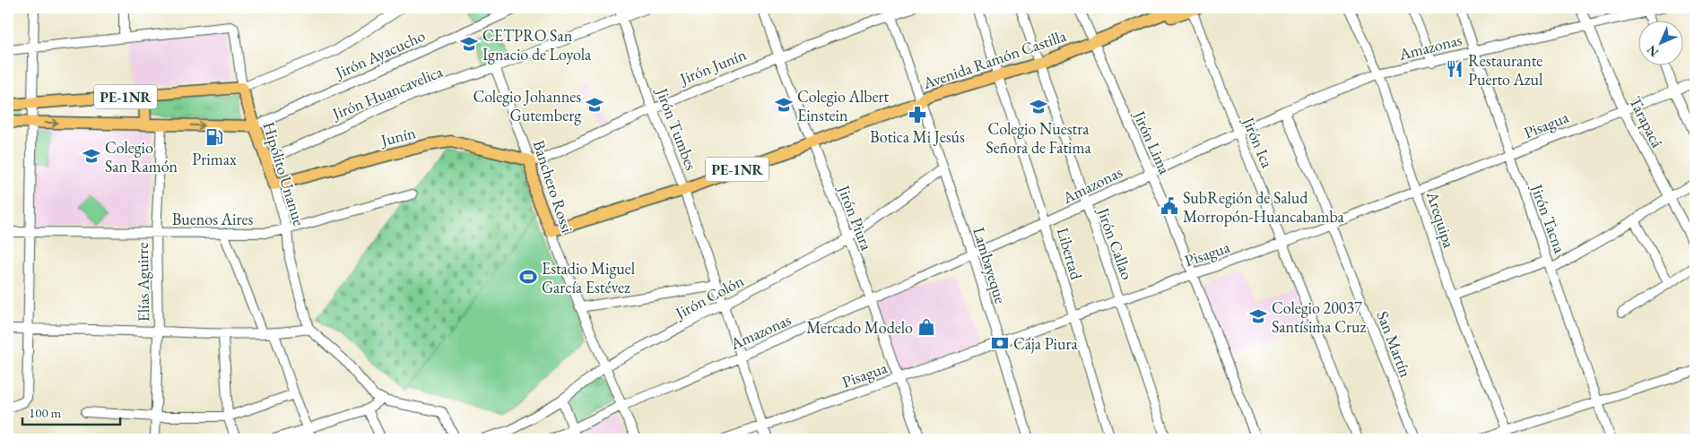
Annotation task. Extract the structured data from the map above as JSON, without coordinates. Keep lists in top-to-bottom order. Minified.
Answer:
{"streets":{"main road":["Avenida Ramón Castilla","PE-1NR","Junín","Hipólito Unanue","Banchero Rossi"],"street":["Amazonas","Jirón Ayacucho","Jirón Junín","Jirón Huancavelica","Tarapacá","Pisagua","Jirón Tumbes","Jirón Lima","Jirón Ica","Jirón Piura","Buenos Aires","Jirón Tacna","Arequipa","Jirón Callao","Libertad","Lambayeque","Elías Aguirre","Jirón Colón","San Martín"]},"crossings":[["Amazonas","Tarapacá"],["Amazonas","Jirón Tumbes"],["Amazonas","Jirón Lima"],["Amazonas","Jirón Ica"],["Amazonas","Banchero Rossi"],["Amazonas","Jirón Piura"],["Amazonas","Jirón Tacna"],["Amazonas","Arequipa"],["Amazonas","Jirón Callao"],["Amazonas","Libertad"],["Amazonas","Lambayeque"],["Amazonas","San Martín"],["Jirón Ayacucho","Hipólito Unanue"],["Avenida Ramón Castilla","Jirón Tumbes"],["Avenida Ramón Castilla","Jirón Lima"],["Avenida Ramón Castilla","Jirón Ica"],["Avenida Ramón Castilla","Banchero Rossi"],["Avenida Ramón Castilla","Jirón Piura"],["Avenida Ramón Castilla","Jirón Callao"],["Avenida Ramón Castilla","Libertad"],["Avenida Ramón Castilla","Lambayeque"],["Jirón Junín","Jirón Tumbes"],["Jirón Junín","Junín"],["Jirón Junín","Banchero Rossi"],["Jirón Junín","Jirón Piura"],["Jirón Junín","Lambayeque"],["Jirón Huancavelica","Jirón Tumbes"],["Jirón Huancavelica","Hipólito Unanue"],["Jirón Huancavelica","Banchero Rossi"],["PE-1NR","Hipólito Unanue"],["Tarapacá","Pisagua"],["Pisagua","Jirón Tumbes"],["Pisagua","Jirón Lima"],["Pisagua","Jirón Ica"],["Pisagua","Jirón Piura"],["Pisagua","Jirón Tacna"],["Pisagua","Arequipa"],["Pisagua","Jirón Callao"],["Pisagua","Libertad"],["Pisagua","Lambayeque"],["Pisagua","San Martín"],["Jirón Tumbes","Jirón Colón"],["Junín","Hipólito Unanue"],["Junín","Banchero Rossi"],["Hipólito Unanue","Buenos Aires"],["Banchero Rossi","Jirón Colón"],["Jirón Piura","Jirón Colón"],["Buenos Aires","Elías Aguirre"],["Lambayeque","Jirón Colón"]],"places":{"school or university":["CETPRO San Ignacio de Loyola","Colegio Johannes Gutemberg","Colegio Albert Einstein","Colegio Nuestra Señora de Fatima","Colegio San Ramón","Colegio 20037 Santísima Cruz"],"restaurant":["Restaurante Puerto Azul"],"pharmacy":["Botica Mi Jesús"],"fuel station":["Primax"],"public building":["SubRegión de Salud Morropón-Huancabamba"],"sports":["Estadio Miguel García Estévez"],"shop":["Mercado Modelo"],"bank":["Caja Piura"]},"scale_bar":"100 m","north":"bottom left"}
